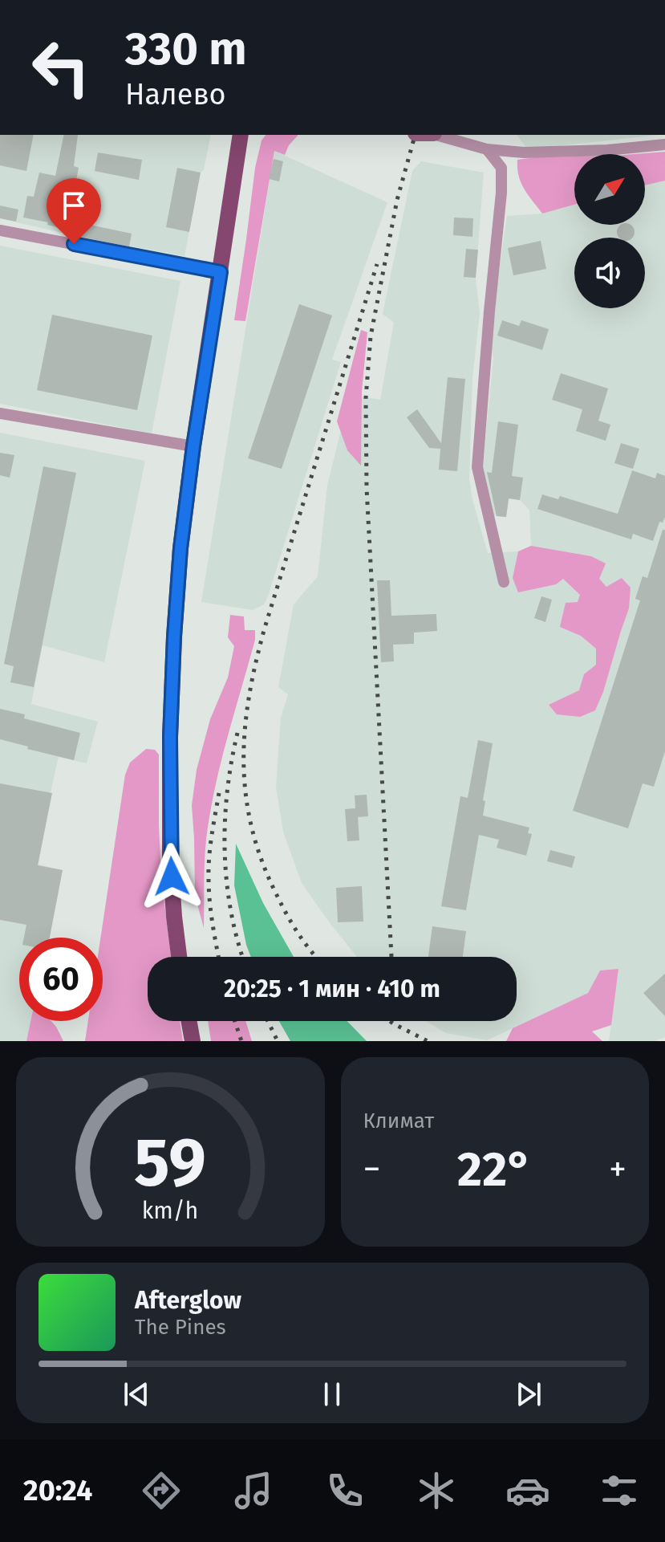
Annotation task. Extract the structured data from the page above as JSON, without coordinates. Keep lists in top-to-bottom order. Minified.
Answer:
{"north":"top right","page":{"turn":["330 m","Налево"],"limit":"60","trip":"20:25 · 1 мин · 410 m","tile":"Климат","heat":["−","22°","+"],"song":["Afterglow","The Pines"],"tabs":"20:24","gauge":["59","km/h"]}}
